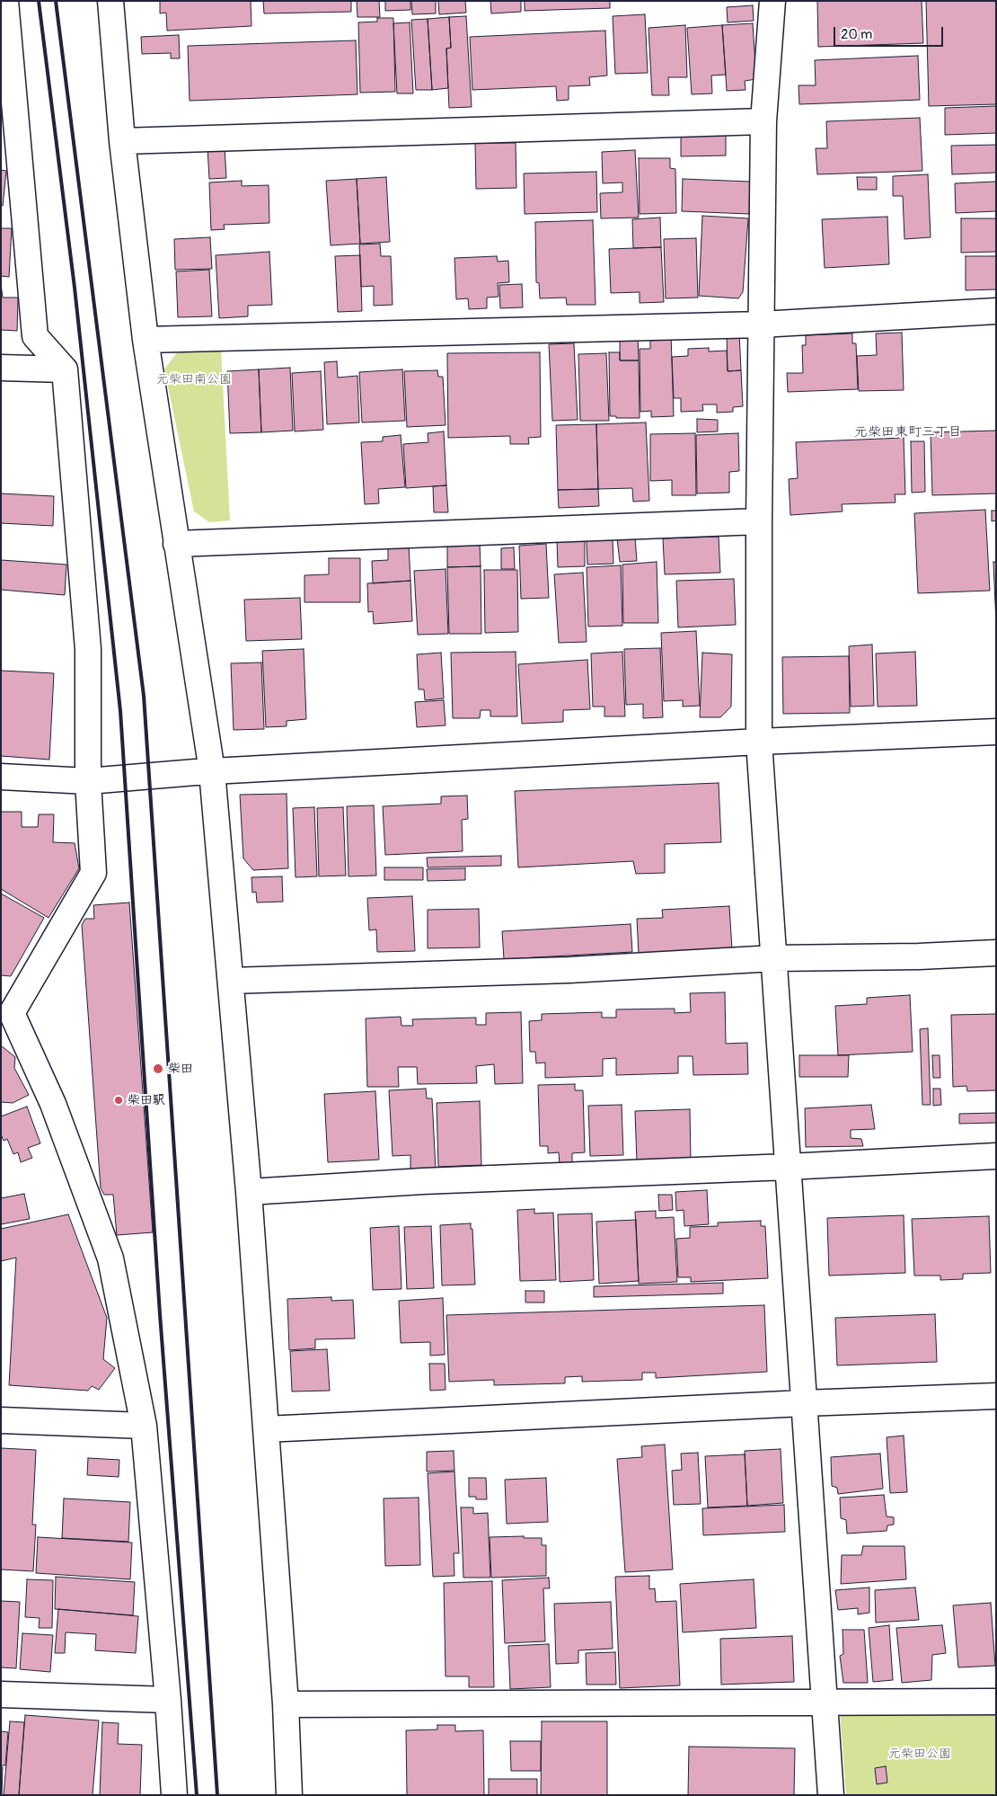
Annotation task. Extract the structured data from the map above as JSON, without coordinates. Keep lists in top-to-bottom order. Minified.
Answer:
{"districts":["元柴田東町三丁目"],"parks":["元柴田南公園","元柴田公園"],"places":["柴田","柴田駅"],"scale_bar":"20 m"}
